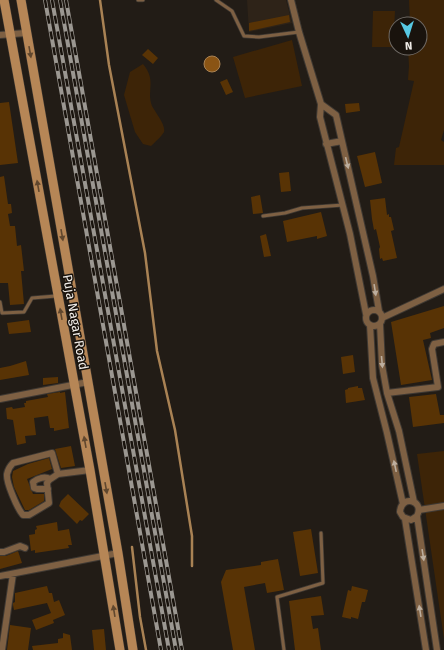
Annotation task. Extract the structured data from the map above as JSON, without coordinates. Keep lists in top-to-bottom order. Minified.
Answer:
{"streets":{"street":["Puja Nagar Road"]},"north":"bottom"}
